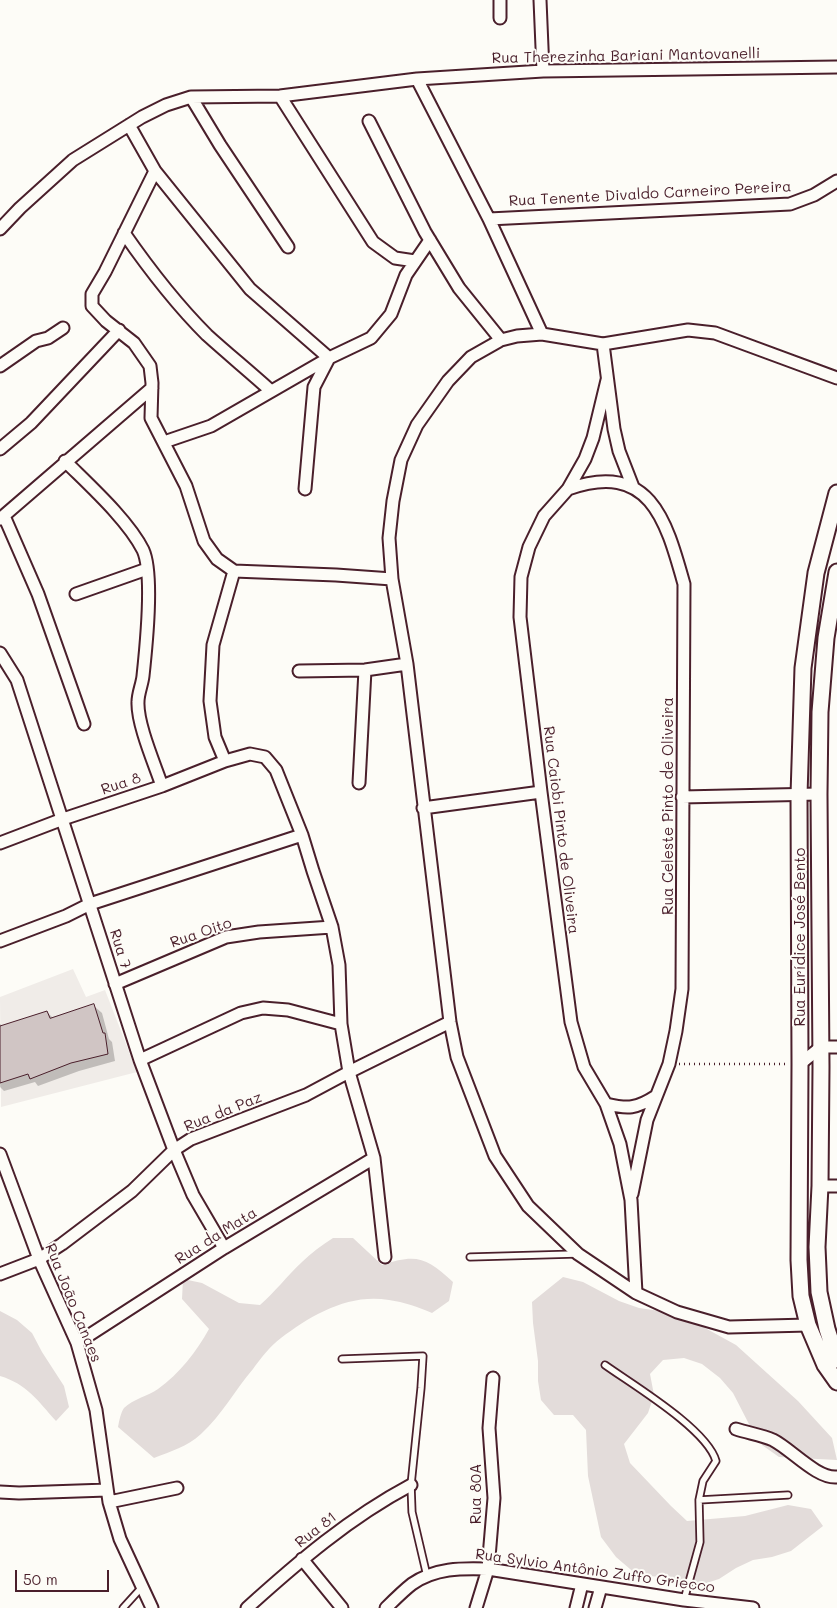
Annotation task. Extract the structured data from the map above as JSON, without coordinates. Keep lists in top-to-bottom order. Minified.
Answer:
{"streets":{"street":["Rua Therezinha Bariani Mantovanelli","Rua Tenente Divaldo Carneiro Pereira","Rua 8","Rua Celeste Pinto de Oliveira","Rua Caiobi Pinto de Oliveira","Rua Oito","Rua Eurídice José Bento","Rua 7","Rua da Paz","Rua da Mata","Rua João Canaes","Rua 80A","Rua 81","Rua Sylvio Antônio Zuffo Griecco"]},"crossings":[["Rua 8","Rua 7"],["Rua Celeste Pinto de Oliveira","Rua Caiobi Pinto de Oliveira"],["Rua Oito","Rua 7"],["Rua 7","Rua da Paz"],["Rua 7","Rua da Mata"],["Rua da Paz","Rua João Canaes"],["Rua da Mata","Rua João Canaes"],["Rua 80A","Rua Sylvio Antônio Zuffo Griecco"]],"scale_bar":"50 m"}
